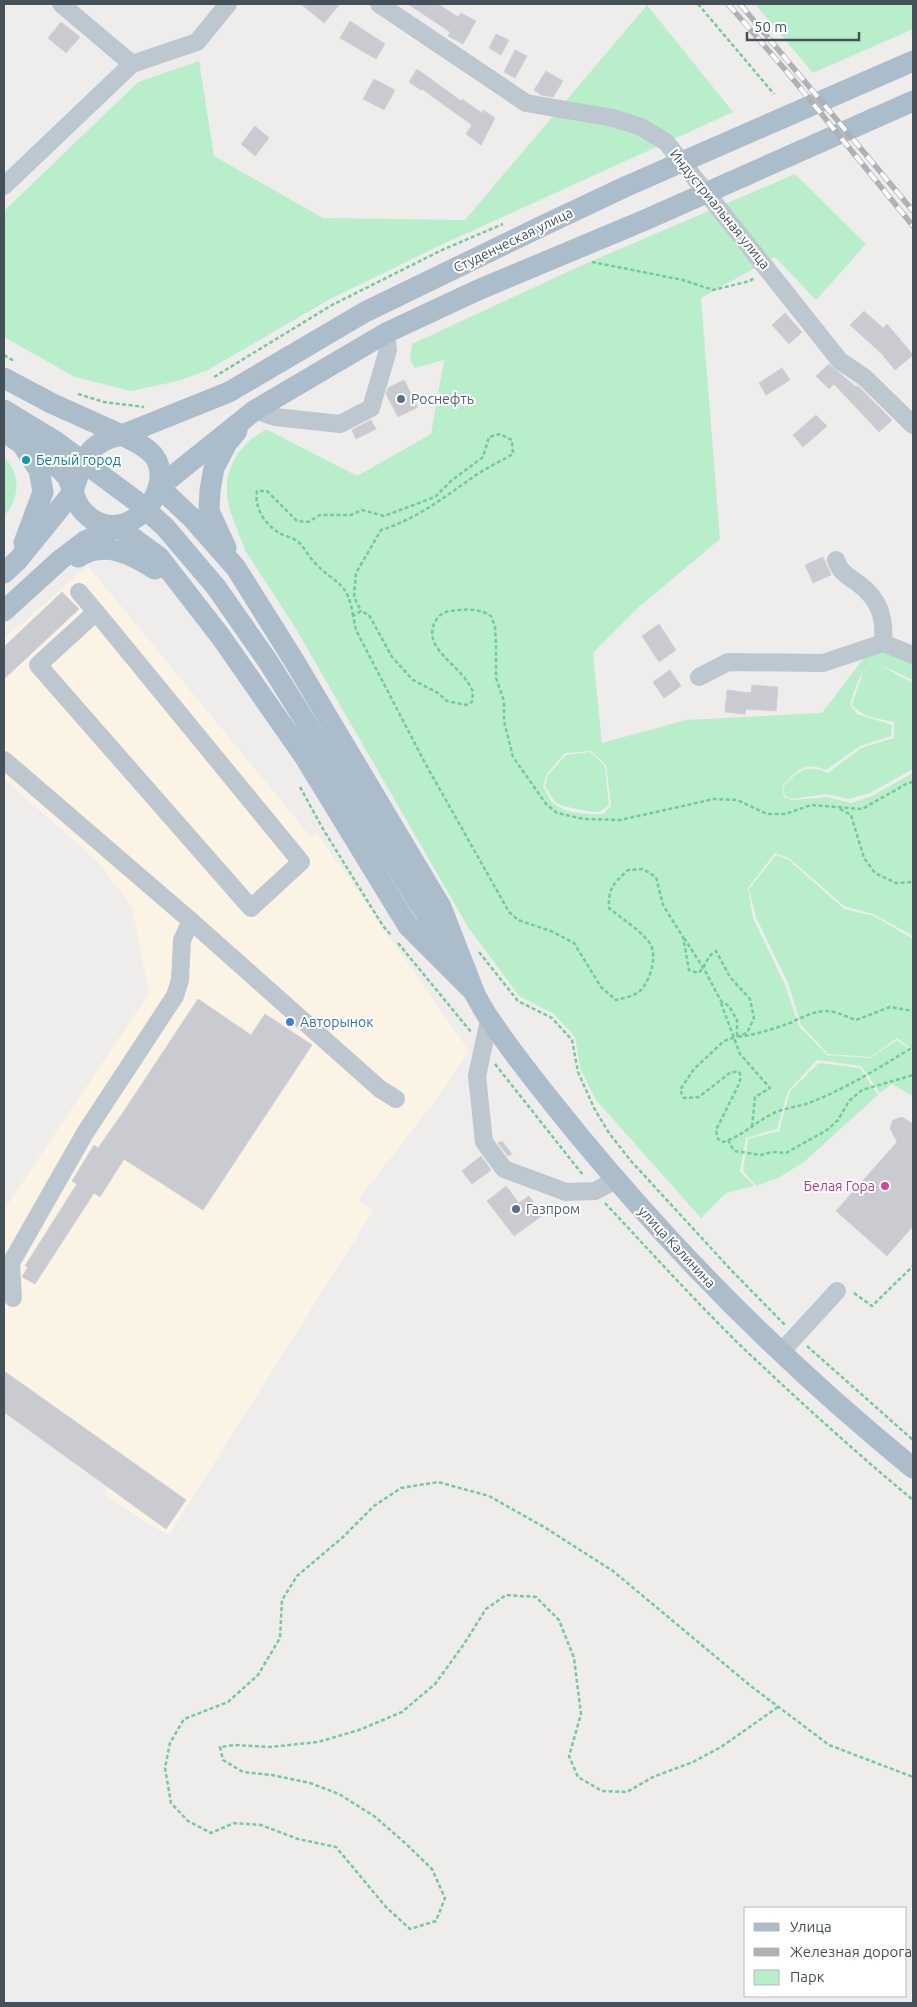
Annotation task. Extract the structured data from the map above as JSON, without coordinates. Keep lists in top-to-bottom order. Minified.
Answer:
{"streets":{"main road":["Студенческая улица","улица Калинина"],"street":["Индустриальная улица"]},"places":["Роснефть","Белый город","Авторынок","Белая Гора","Газпром"],"legend":["Улица","Железная дорога","Парк"],"scale_bar":"50 m"}
